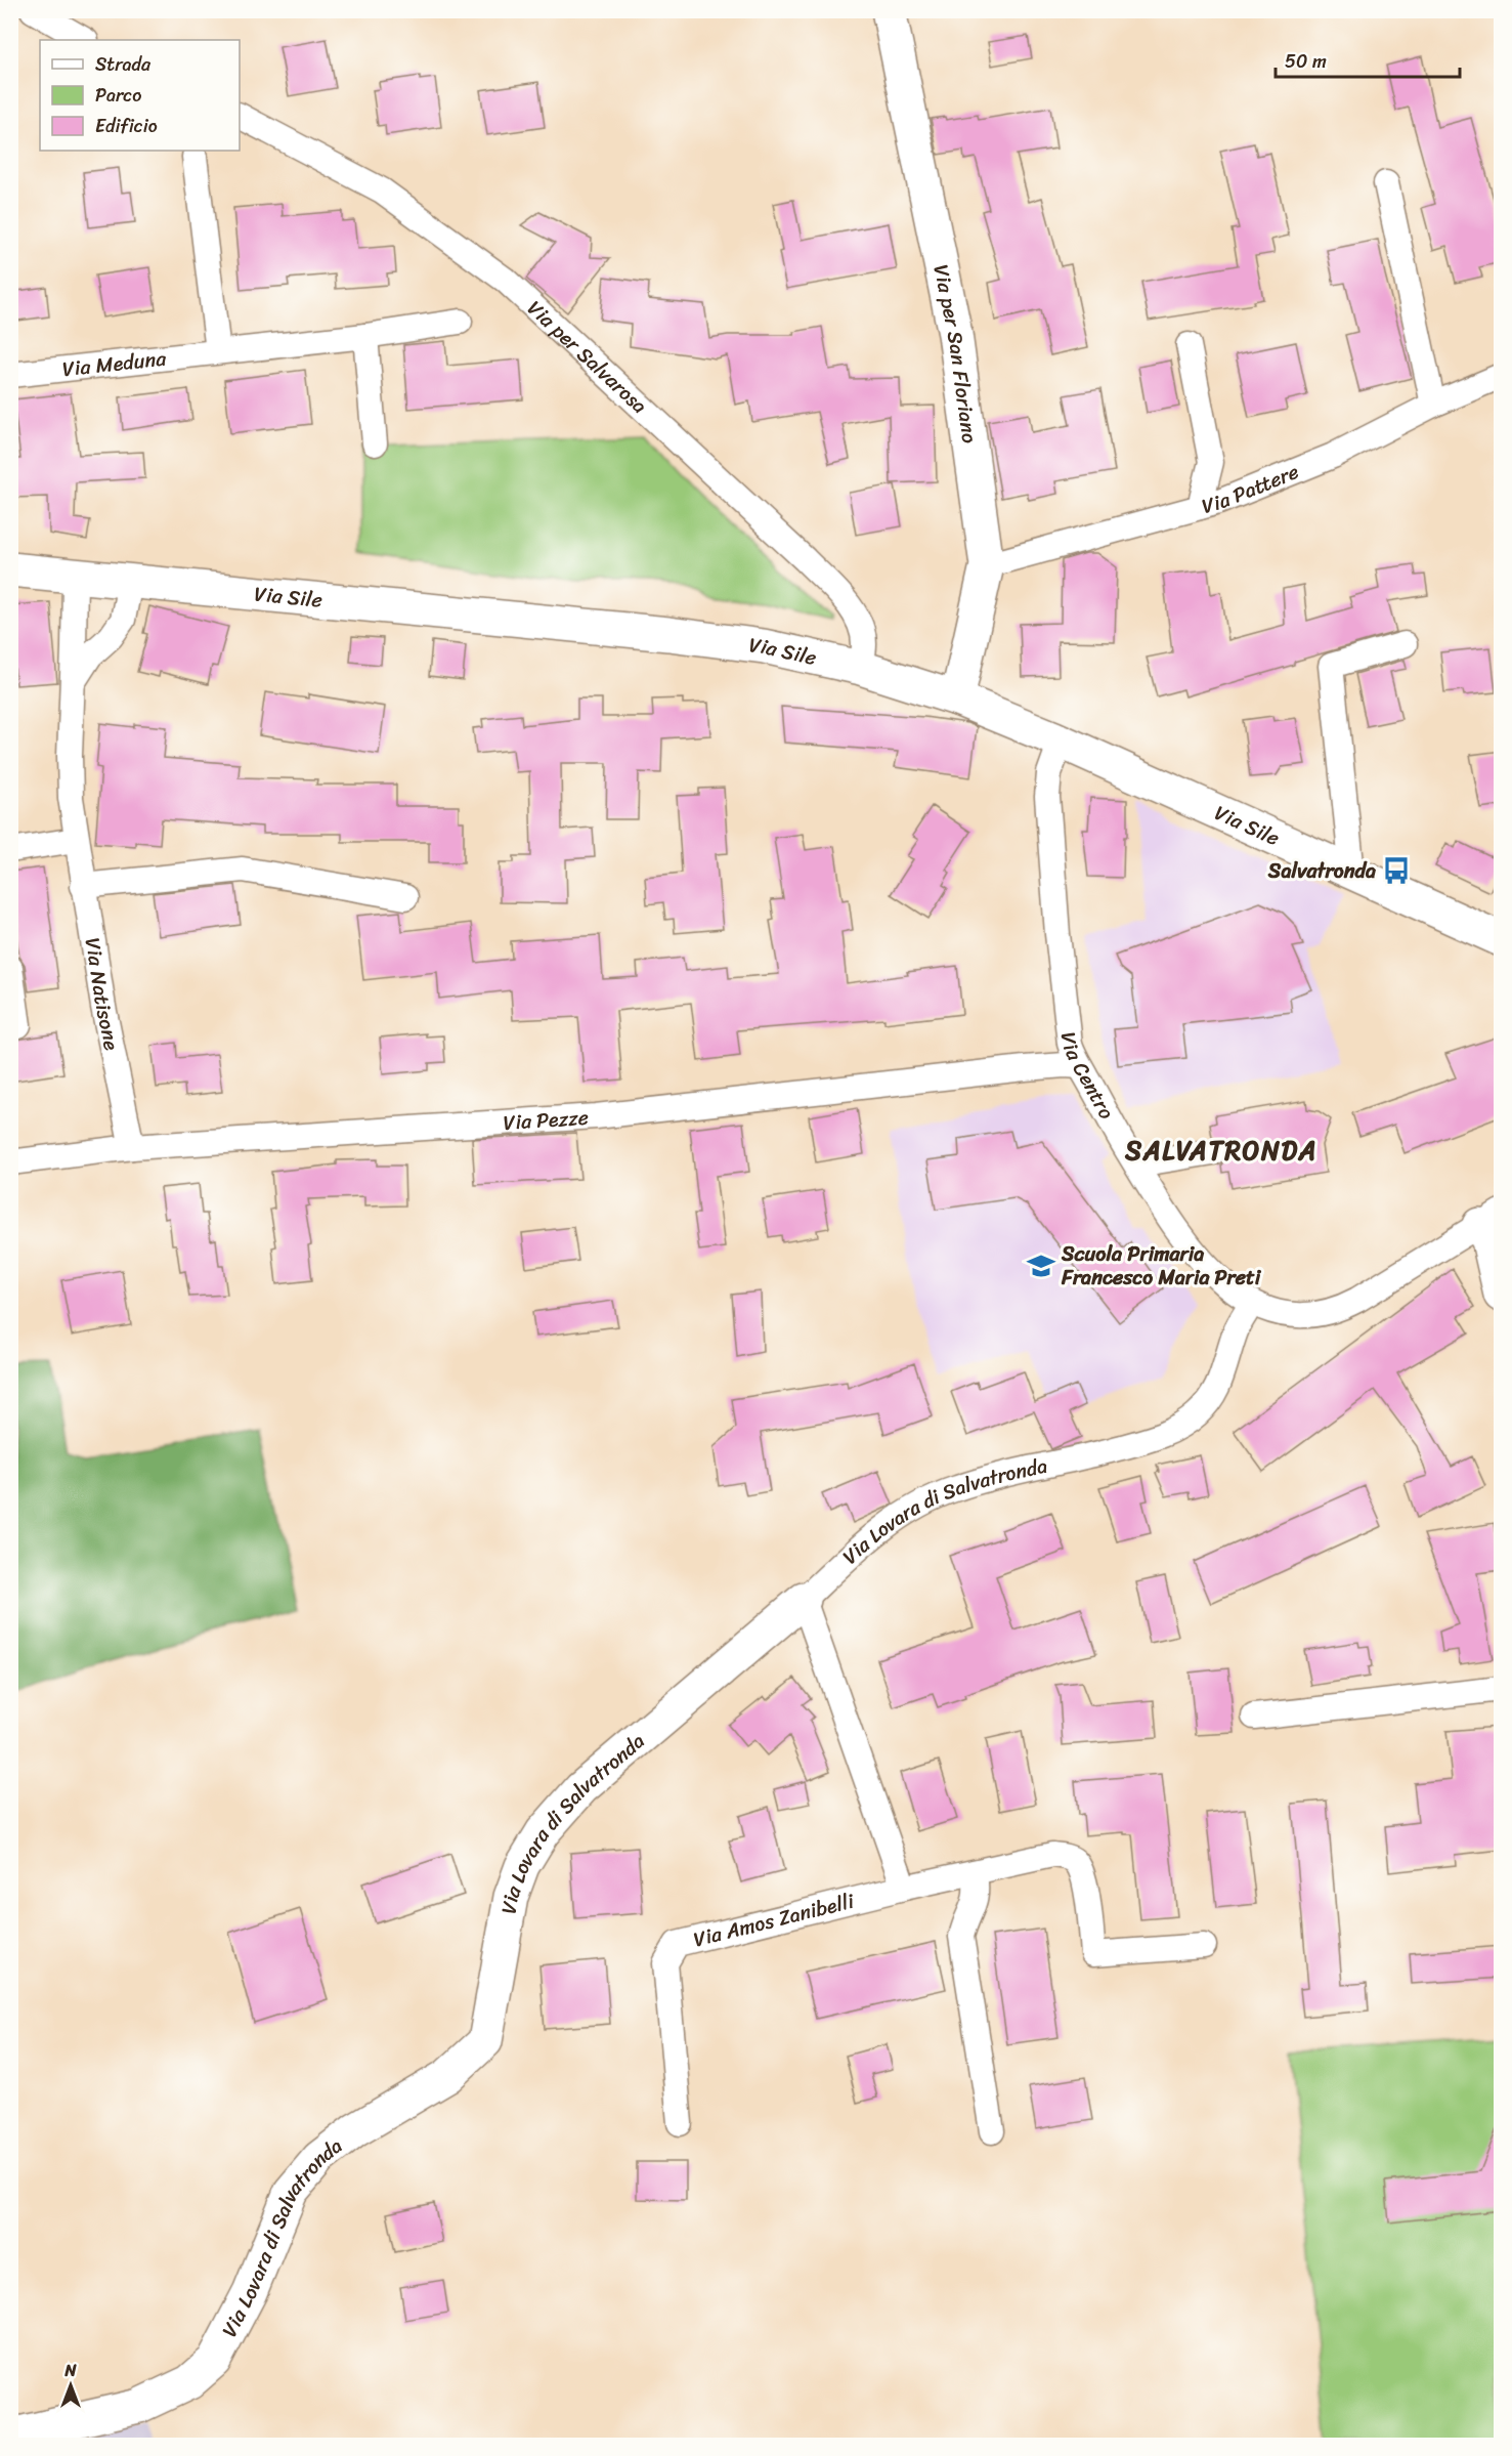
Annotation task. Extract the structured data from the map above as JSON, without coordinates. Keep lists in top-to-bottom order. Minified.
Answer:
{"streets":{"street":["Via per San Floriano","Via per Salvarosa","Via Meduna","Via Pattere","Via Sile","Via Natisone","Via Centro","Via Pezze","Via Lovara di Salvatronda","Via Amos Zanibelli"]},"crossings":[["Via per San Floriano","Via Pattere"],["Via per San Floriano","Via Sile"],["Via per Salvarosa","Via Sile"],["Via Sile","Via Natisone"],["Via Sile","Via Centro"],["Via Natisone","Via Pezze"],["Via Centro","Via Pezze"],["Via Centro","Via Lovara di Salvatronda"]],"districts":["SALVATRONDA"],"places":{"bus stop":["Salvatronda"],"school or university":["Scuola Primaria Francesco Maria Preti"]},"legend":["Strada","Parco","Edificio"],"scale_bar":"50 m","north":"top"}
